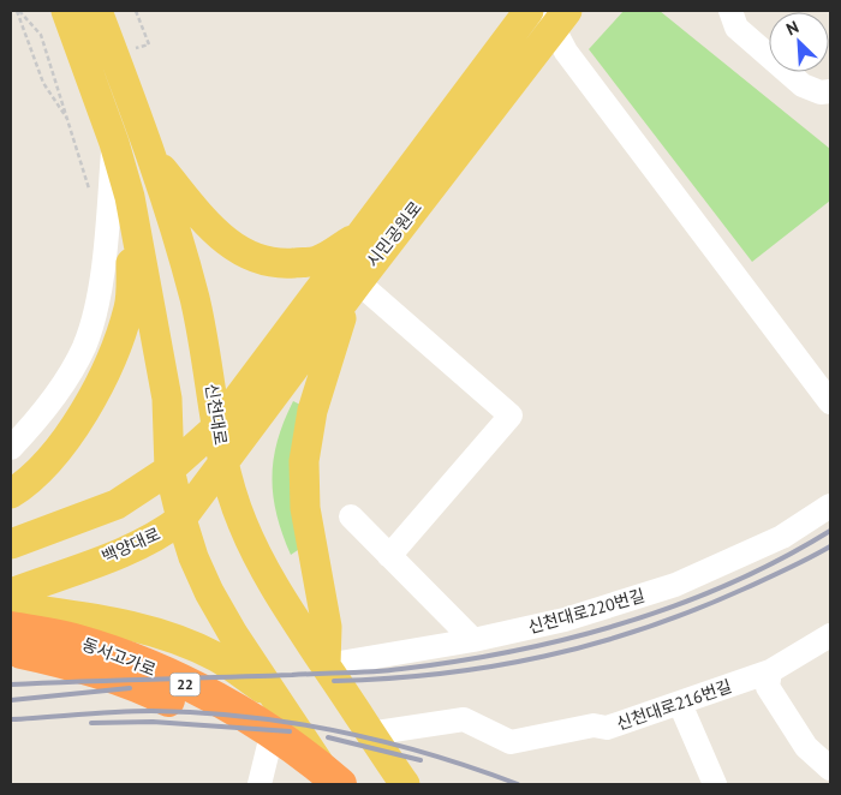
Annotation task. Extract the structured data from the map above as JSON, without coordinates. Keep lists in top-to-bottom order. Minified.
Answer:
{"streets":{"highway":["동서고가로","22"],"main road":["시민공원로","신천대로","백양대로"],"street":["신천대로220번길","신천대로216번길"]},"crossings":[["시민공원로","신천대로"],["시민공원로","백양대로"],["신천대로","백양대로"],["신천대로","신천대로220번길"],["신천대로","신천대로216번길"]],"north":"top left"}
